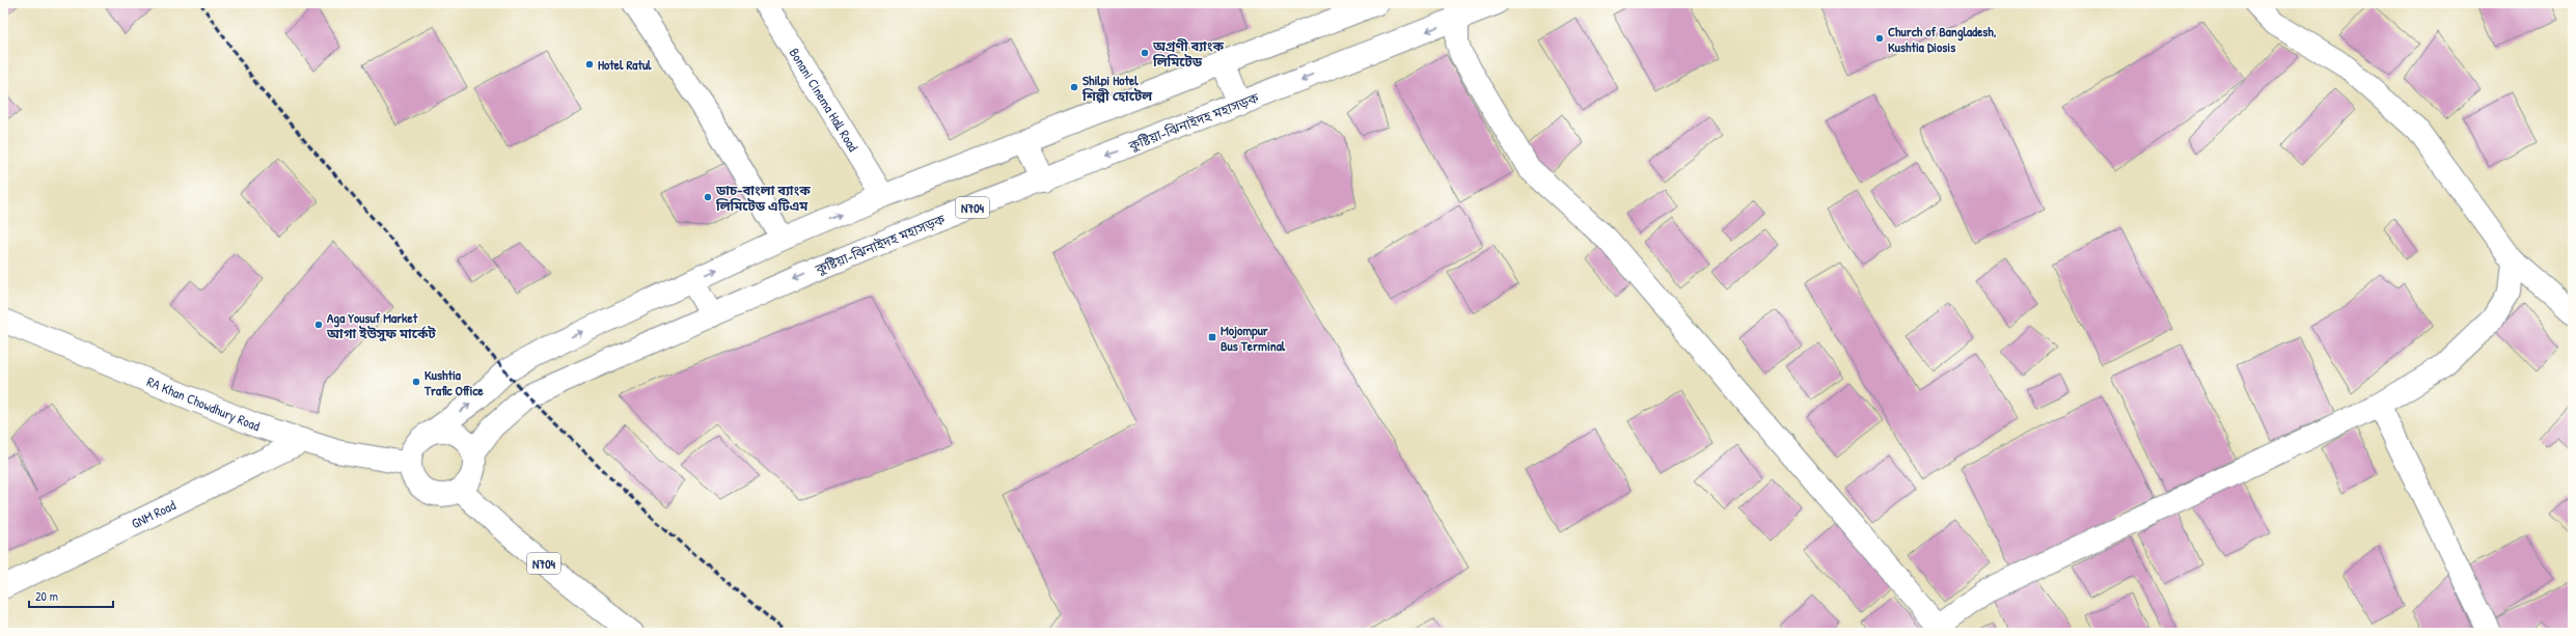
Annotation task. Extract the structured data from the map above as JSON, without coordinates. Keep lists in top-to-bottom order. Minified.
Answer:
{"streets":{"main road":["Bonani Cinema Hall Road","কুষ্টিয়া-ঝিনাইদহ মহাসড়ক","N704","RA Khan Chowdhury Road","GNM Road"]},"crossings":[["কুষ্টিয়া-ঝিনাইদহ মহাসড়ক","N704"],["কুষ্টিয়া-ঝিনাইদহ মহাসড়ক","RA Khan Chowdhury Road"],["N704","RA Khan Chowdhury Road"],["RA Khan Chowdhury Road","GNM Road"]],"places":{"other":["Church of Bangladesh, Kushtia Diosis","অগ্রণী ব্যাংক লিমিটেড","Hotel Ratul","Shilpi Hotel শিল্পী হোটেল","ডাচ-বাংলা ব্যাংক লিমিটেড এটিএম","Aga Yousuf Market আগা ইউসুফ মার্কেট","Kushtia Trafic Office"],"transit":["Mojompur Bus Terminal"]},"scale_bar":"20 m"}
